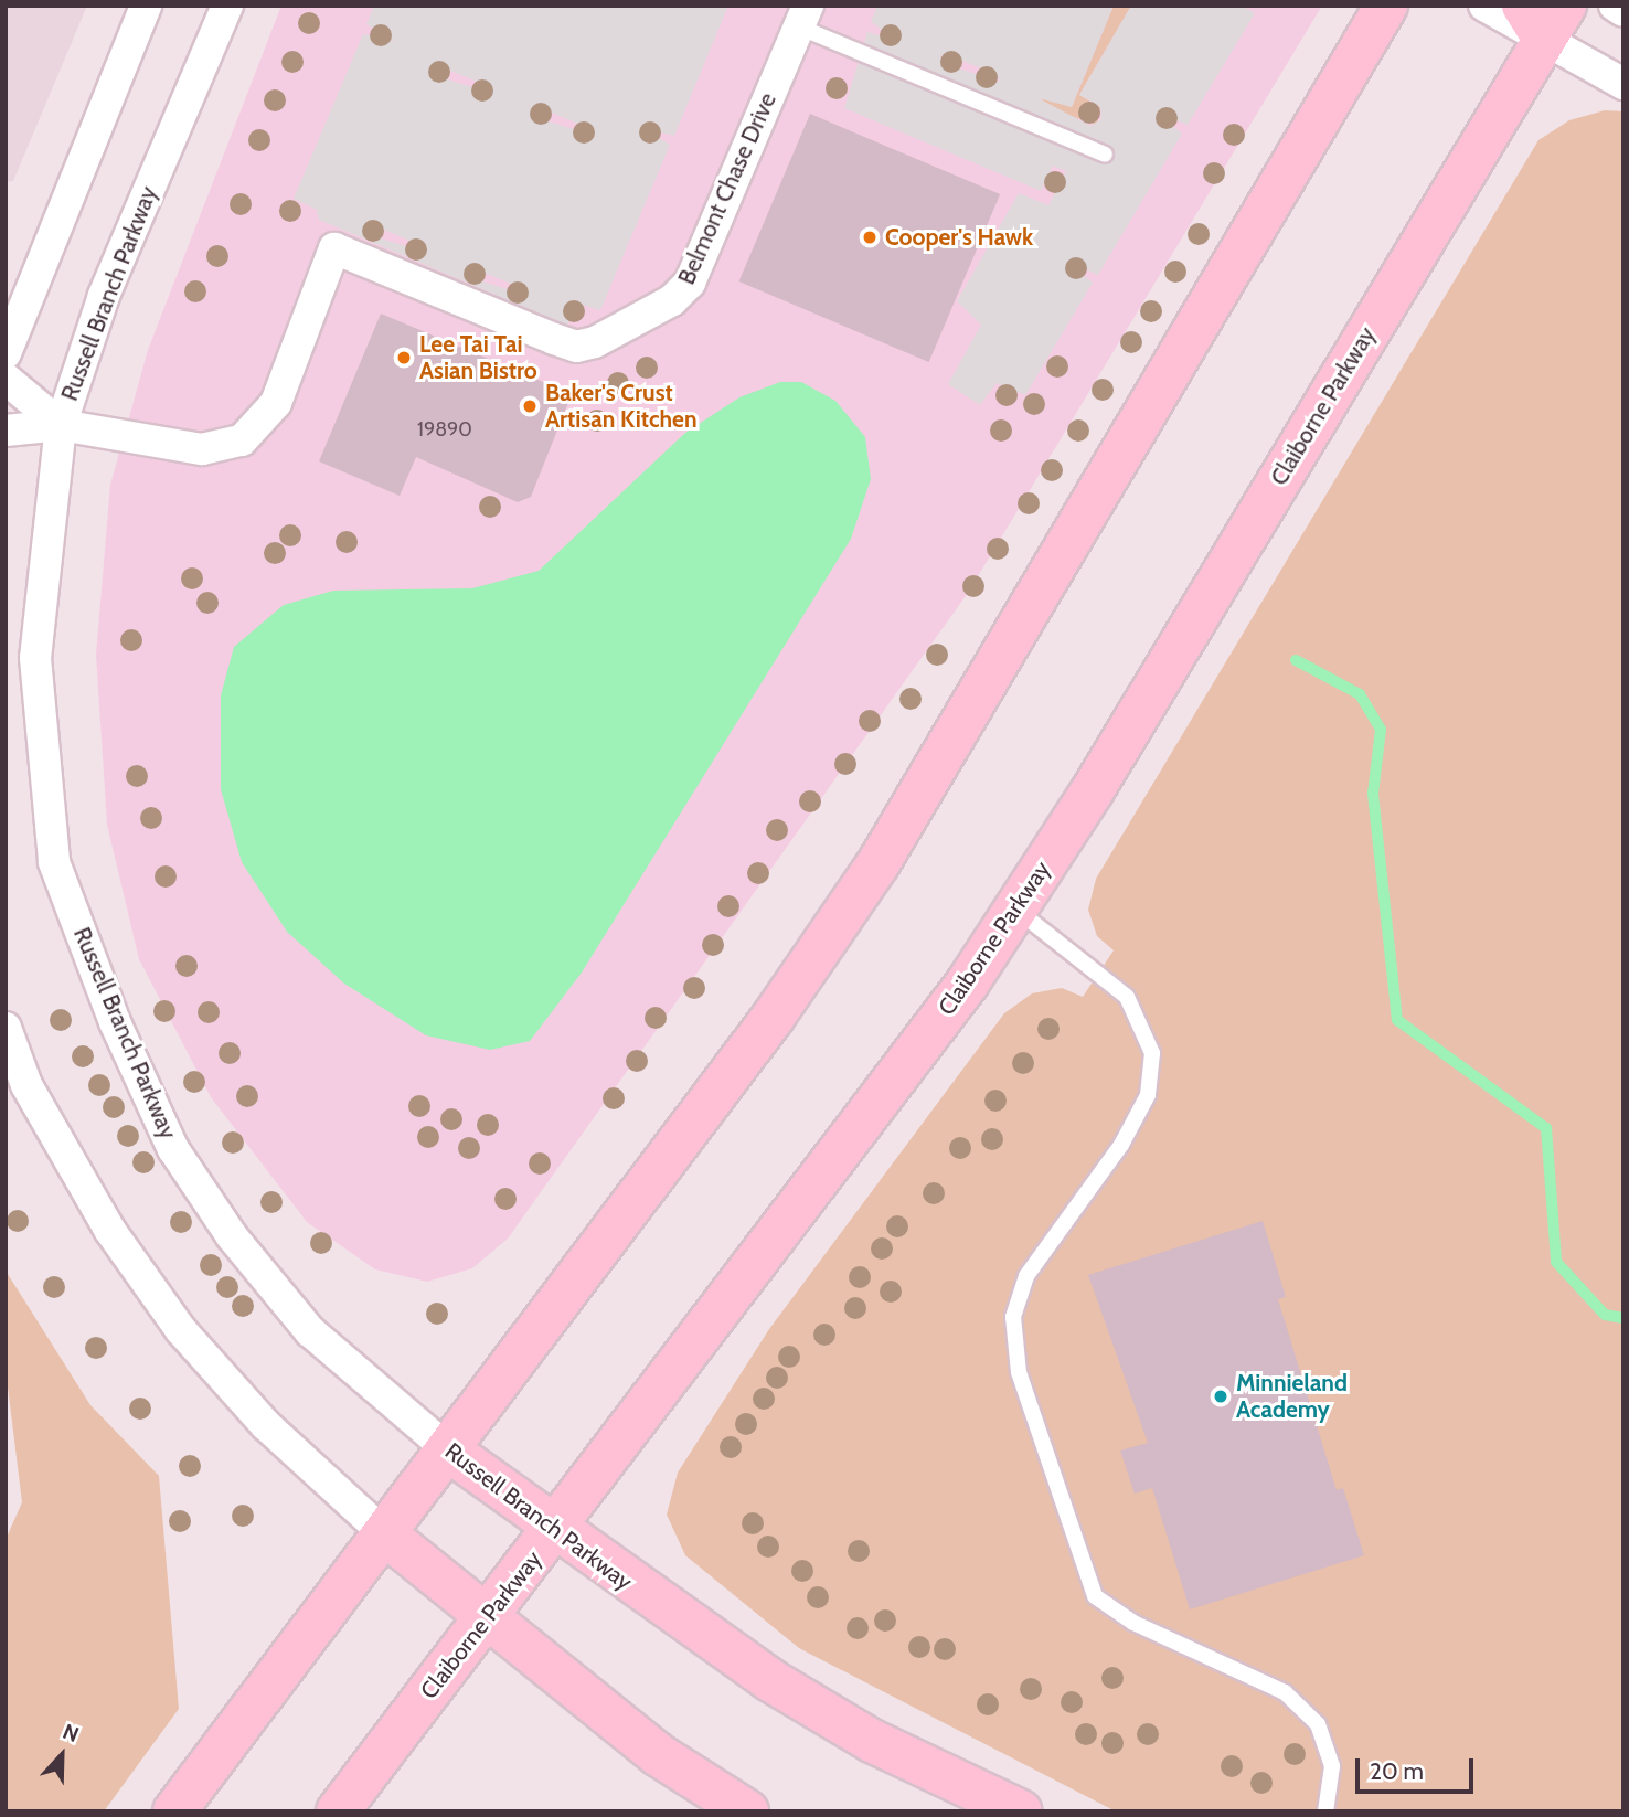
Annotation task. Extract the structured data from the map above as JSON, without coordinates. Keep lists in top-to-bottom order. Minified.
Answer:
{"streets":{"main road":["Russell Branch Parkway","Claiborne Parkway"],"street":["Belmont Chase Drive"]},"crossings":[["Belmont Chase Drive","Russell Branch Parkway"],["Russell Branch Parkway","Claiborne Parkway"]],"places":["Cooper's Hawk","Lee Tai Tai Asian Bistro","Baker's Crust Artisan Kitchen","Minnieland Academy"],"house_numbers":["19890"],"scale_bar":"20 m","north":"top"}
